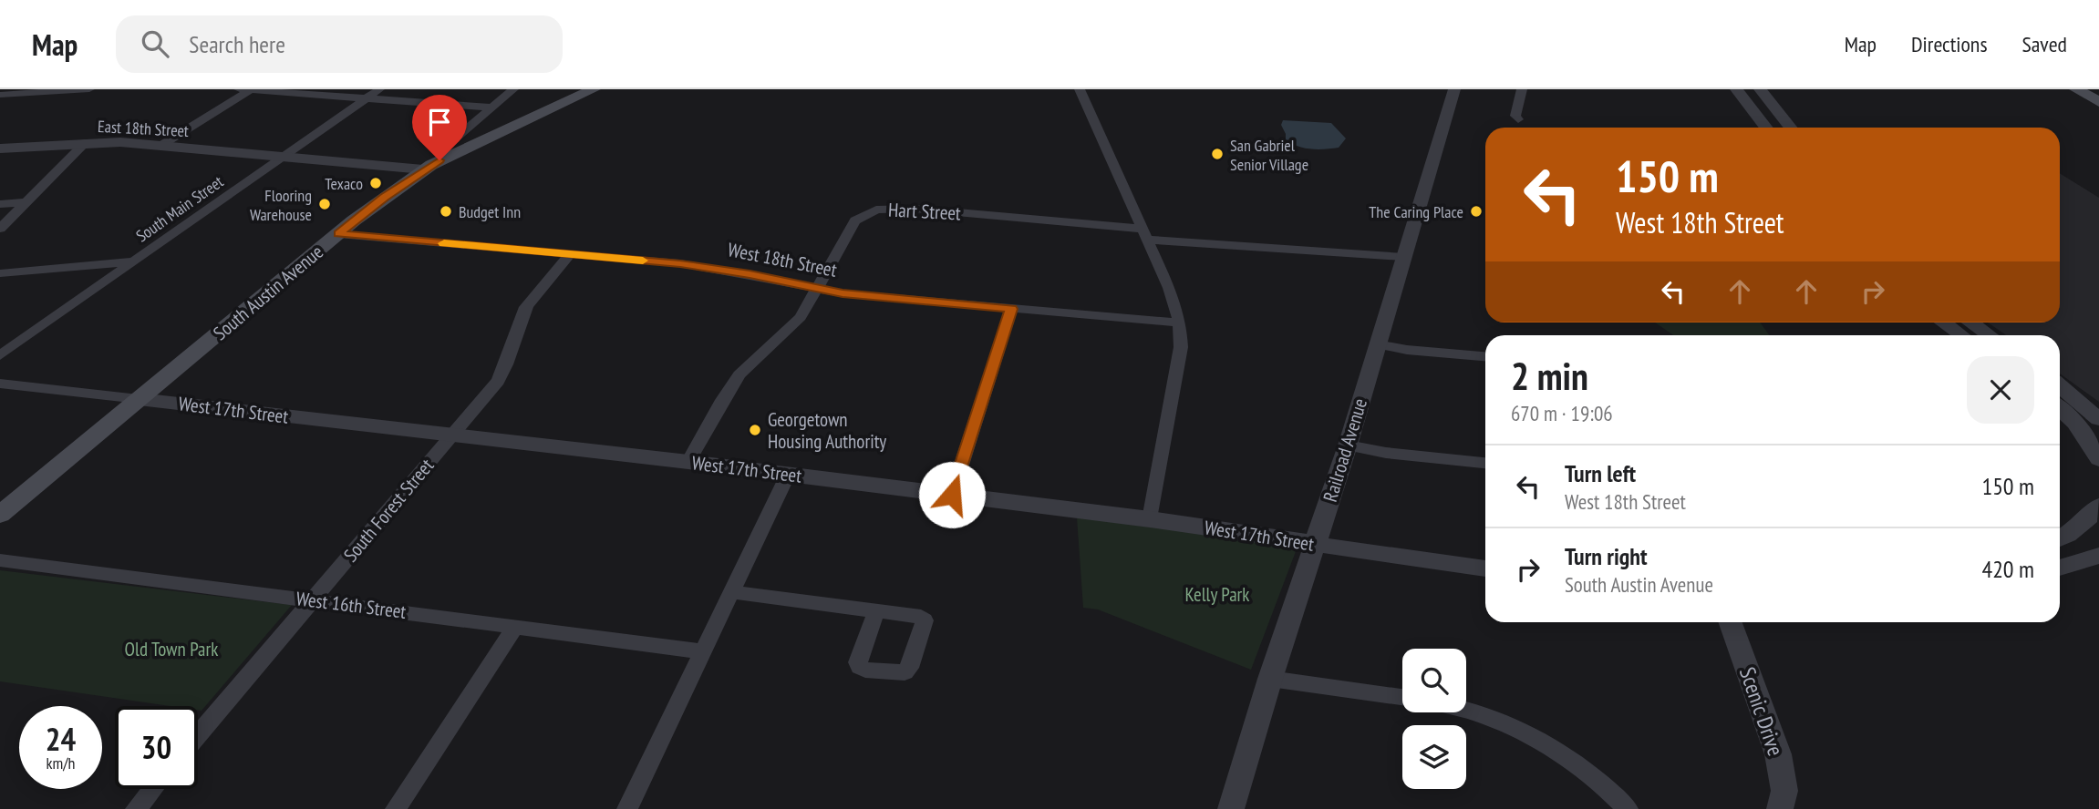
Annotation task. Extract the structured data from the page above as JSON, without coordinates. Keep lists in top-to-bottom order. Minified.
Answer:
{"streets":{"main road":["South Austin Avenue"],"street":["East 18th Street","South Main Street","Hart Street","West 18th Street","West 17th Street","Railroad Avenue","South Forest Street","West 16th Street","Scenic Drive"]},"crossings":[["East 18th Street","South Main Street"],["Hart Street","West 18th Street"],["Hart Street","West 17th Street"],["Hart Street","Railroad Avenue"],["West 18th Street","South Austin Avenue"],["West 18th Street","South Forest Street"],["South Austin Avenue","West 17th Street"],["West 17th Street","Railroad Avenue"],["West 17th Street","South Forest Street"],["South Forest Street","West 16th Street"]],"parks":["Kelly Park","Old Town Park"],"places":["San Gabriel Senior Village","Texaco","Flooring Warehouse","Budget Inn","The Caring Place","Georgetown Housing Authority"],"page":{"header":"Map","search":"Search here","nav":["Map","Directions","Saved"],"turn":["150 m","West 18th Street"],"heading":["2 min","670 m · 19:06"],"list":[{"name":"Turn left","note":"West 18th Street","value":"150 m"},{"name":"Turn right","note":"South Austin Avenue","value":"420 m"}],"speed":"24 km/h","limit":"30"}}
